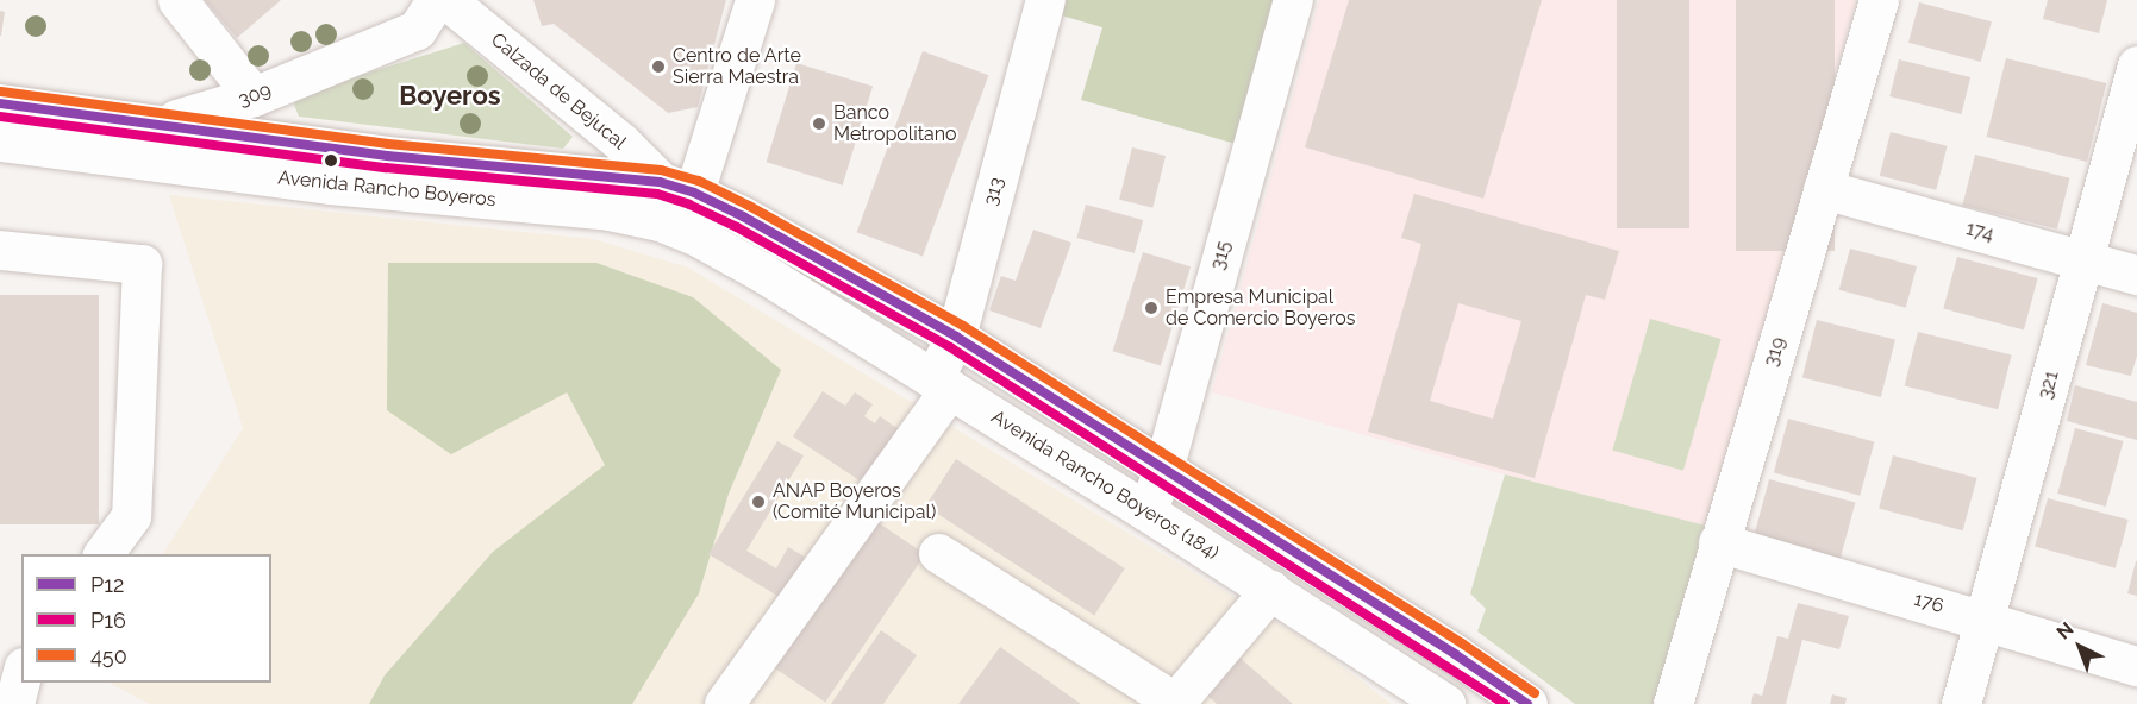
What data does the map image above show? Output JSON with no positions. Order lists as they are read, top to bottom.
{
  "streets": {
    "main road": [
      "Calzada de Bejucal",
      "309",
      "Avenida Rancho Boyeros",
      "313",
      "174",
      "315",
      "319",
      "321",
      "Avenida Rancho Boyeros (184)",
      "176"
    ]
  },
  "crossings": [
    ["Calzada de Bejucal", "Avenida Rancho Boyeros"],
    ["Calzada de Bejucal", "Avenida Rancho Boyeros (184)"],
    ["309", "Avenida Rancho Boyeros"],
    ["Avenida Rancho Boyeros", "313"],
    ["Avenida Rancho Boyeros", "315"],
    ["Avenida Rancho Boyeros", "Avenida Rancho Boyeros (184)"],
    ["313", "Avenida Rancho Boyeros (184)"],
    ["174", "319"],
    ["174", "321"],
    ["315", "Avenida Rancho Boyeros (184)"],
    ["319", "176"],
    ["321", "176"]
  ],
  "districts": ["Boyeros"],
  "places": [
    "Centro de Arte Sierra Maestra",
    "Banco Metropolitano",
    "Empresa Municipal de Comercio Boyeros",
    "ANAP Boyeros (Comité Municipal)"
  ],
  "lines": ["transit line 450", "transit line P12", "transit line P16"],
  "legend": ["P12", "P16", "450"],
  "north": "top left"
}
